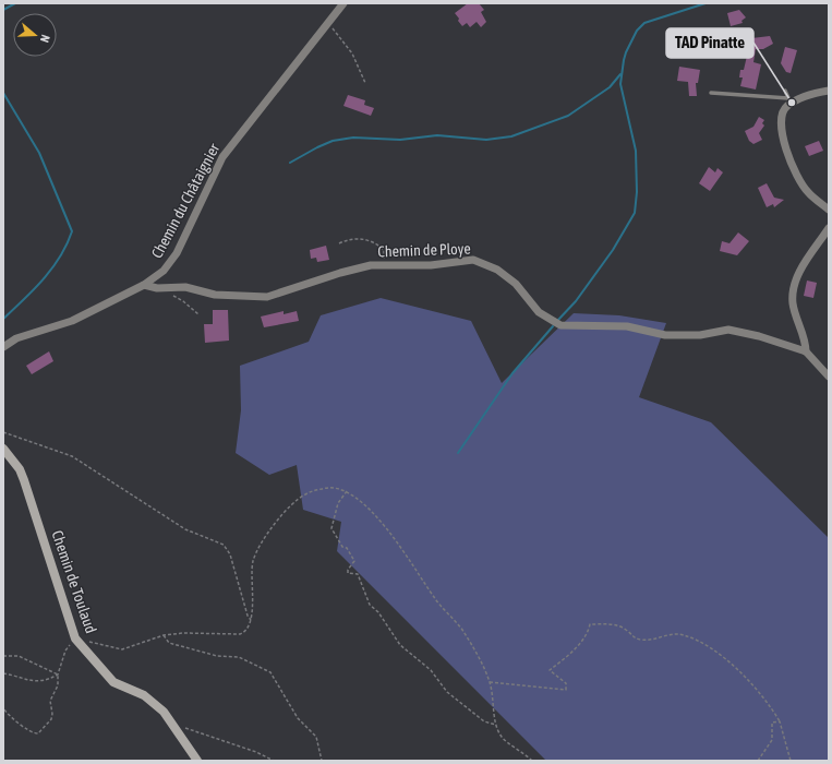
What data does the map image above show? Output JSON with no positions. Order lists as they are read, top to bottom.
{
  "streets": {
    "street": ["Chemin du Châtaignier", "Chemin de Ploye", "Chemin de Toulaud"]
  },
  "crossings": [
    ["Chemin du Châtaignier", "Chemin de Ploye"]
  ],
  "places": ["TAD Pinatte"],
  "north": "right"
}
